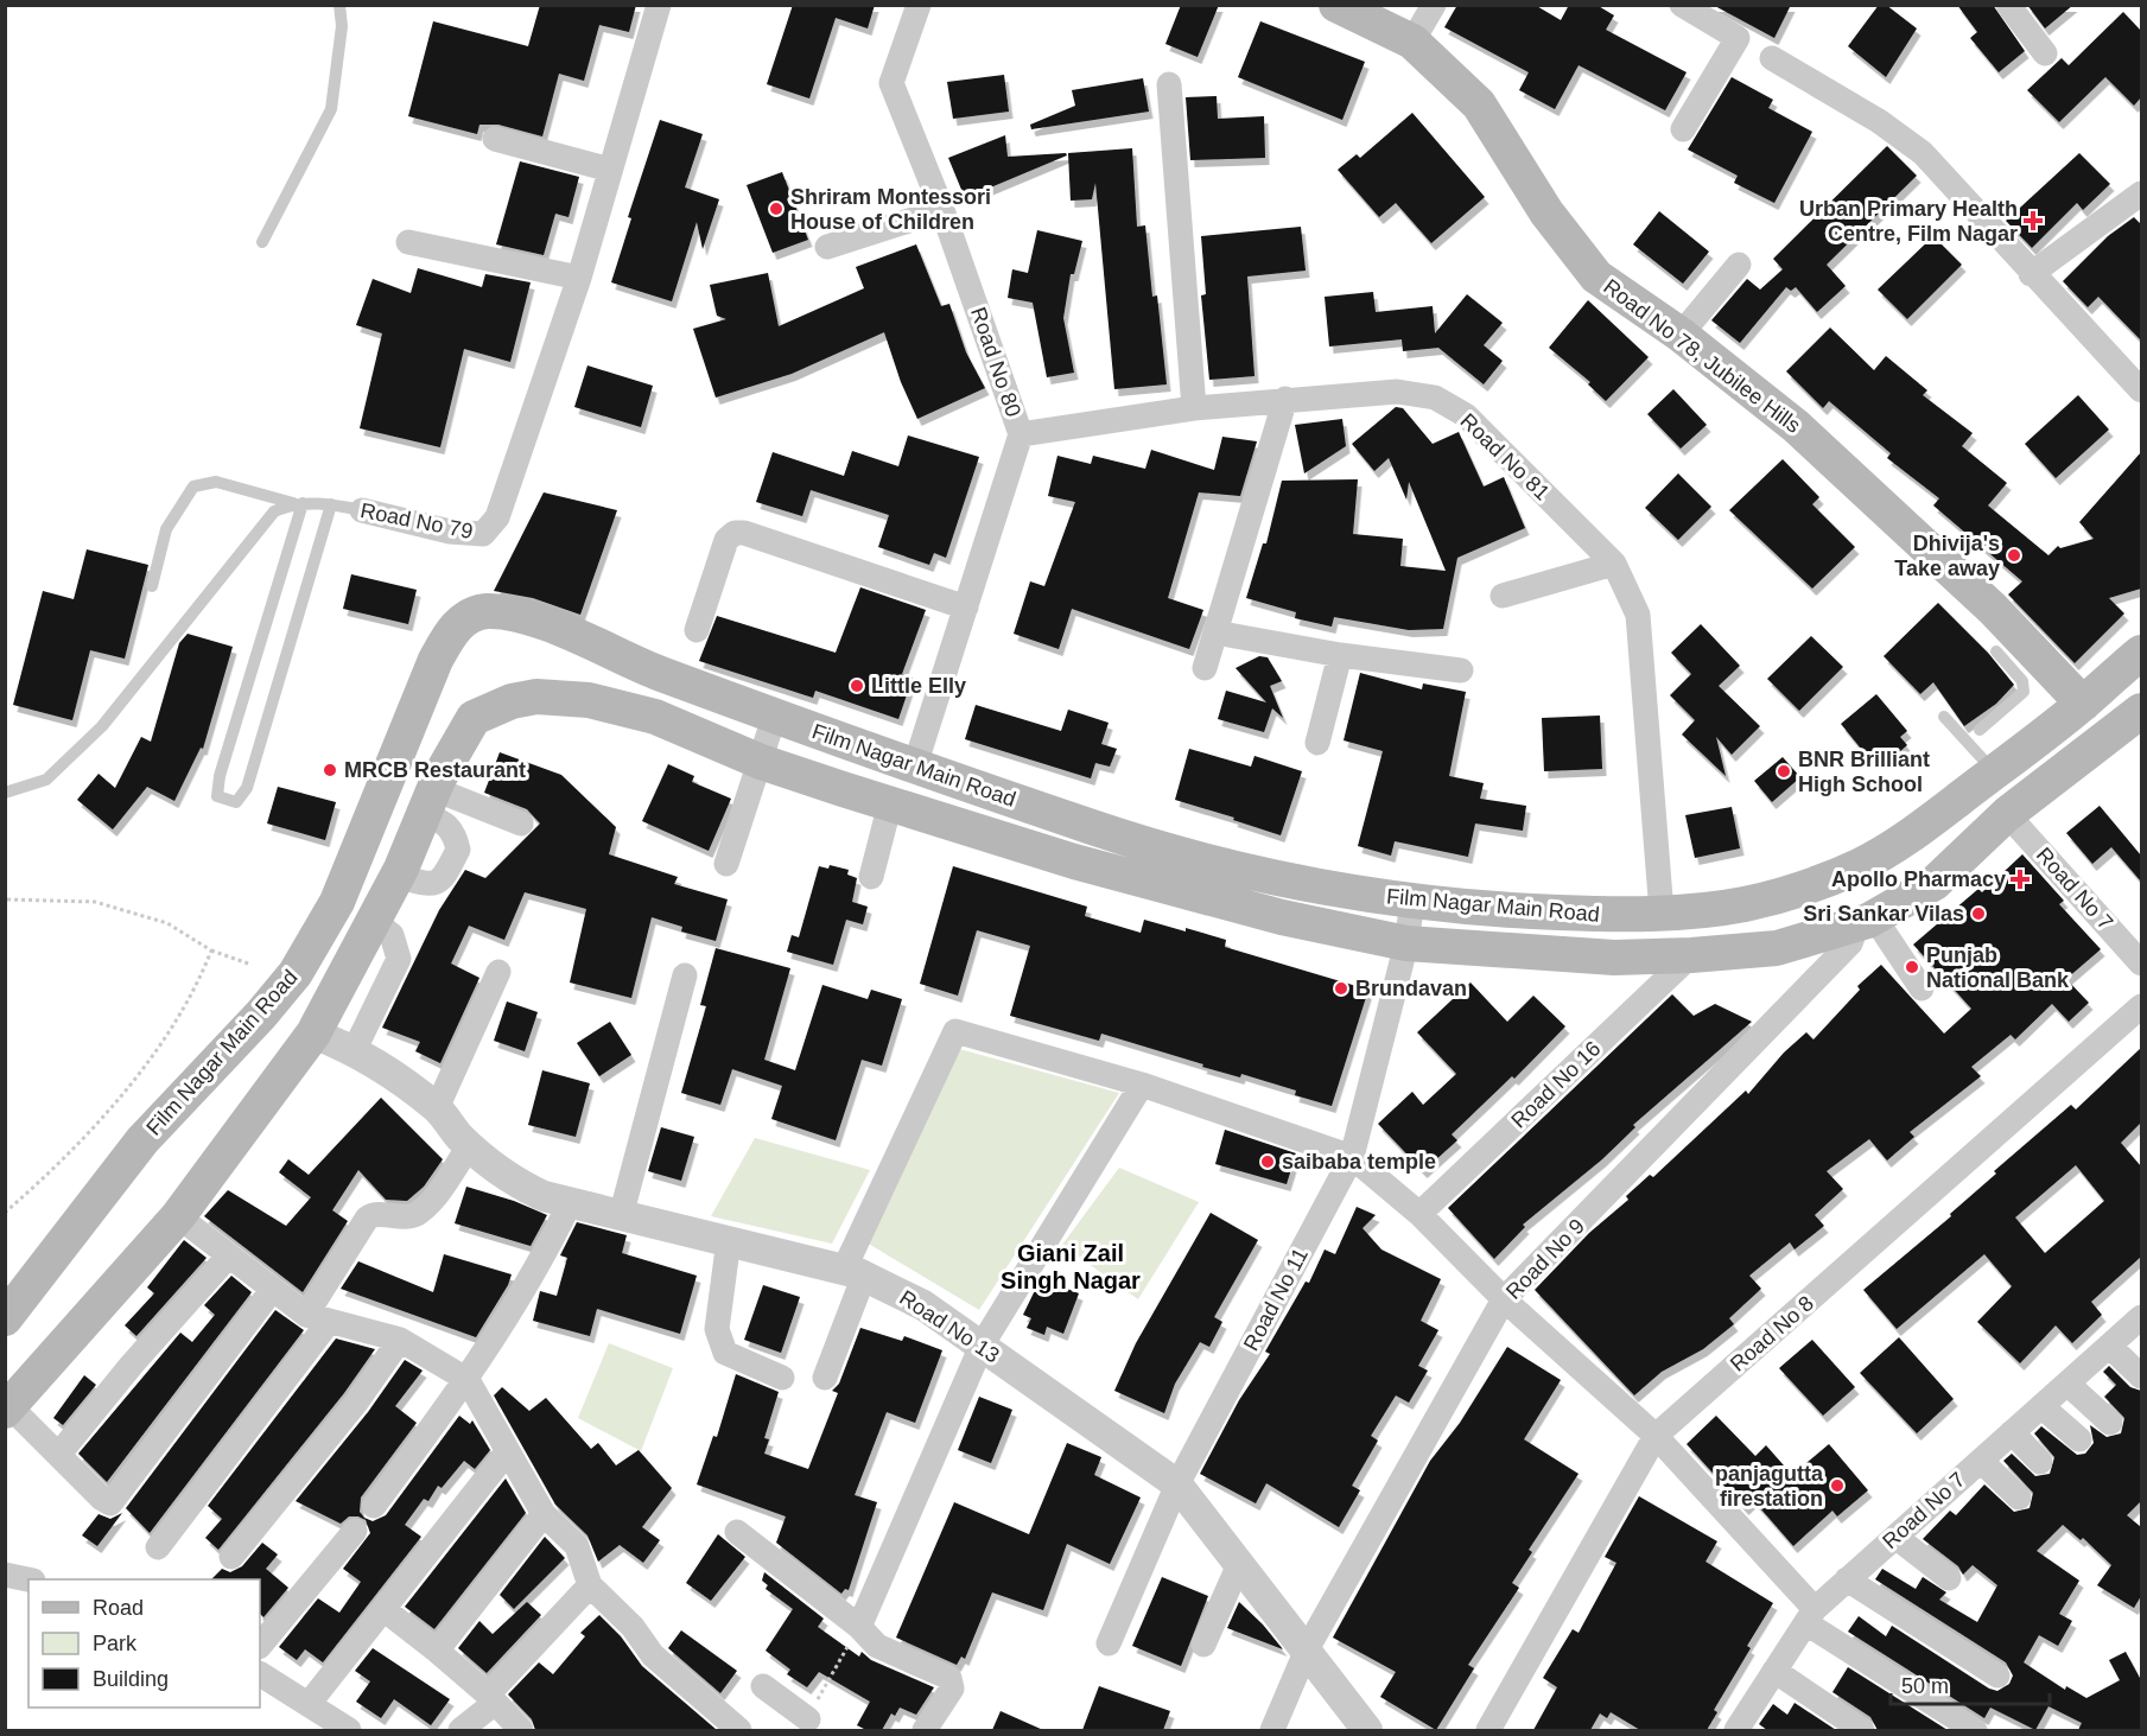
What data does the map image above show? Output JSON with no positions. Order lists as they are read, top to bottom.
{
  "streets": {
    "main road": ["Road No 78, Jubilee Hills", "Film Nagar Main Road"],
    "street": [
      "Road No 80",
      "Road No 81",
      "Road No 79",
      "Road No 7",
      "Road No 16",
      "Road No 9",
      "Road No 11",
      "Road No 13",
      "Road No 8"
    ]
  },
  "crossings": [
    ["Road No 78, Jubilee Hills", "Film Nagar Main Road"],
    ["Road No 80", "Road No 81"],
    ["Road No 80", "Film Nagar Main Road"],
    ["Road No 81", "Film Nagar Main Road"],
    ["Film Nagar Main Road", "Road No 7"],
    ["Film Nagar Main Road", "Road No 16"],
    ["Film Nagar Main Road", "Road No 9"],
    ["Film Nagar Main Road", "Road No 11"],
    ["Film Nagar Main Road", "Road No 13"],
    ["Road No 9", "Road No 13"],
    ["Road No 11", "Road No 13"]
  ],
  "districts": ["Giani Zail Singh Nagar"],
  "places": {
    "other": [
      "Shriram Montessori House of Children",
      "Dhivija's Take away",
      "Little Elly",
      "MRCB Restaurant",
      "BNR Brilliant High School",
      "Sri Sankar Vilas",
      "Punjab National Bank",
      "Brundavan",
      "saibaba temple",
      "panjagutta firestation"
    ],
    "health": ["Urban Primary Health Centre, Film Nagar", "Apollo Pharmacy"]
  },
  "legend": ["Road", "Park", "Building"],
  "scale_bar": "50 m"
}
